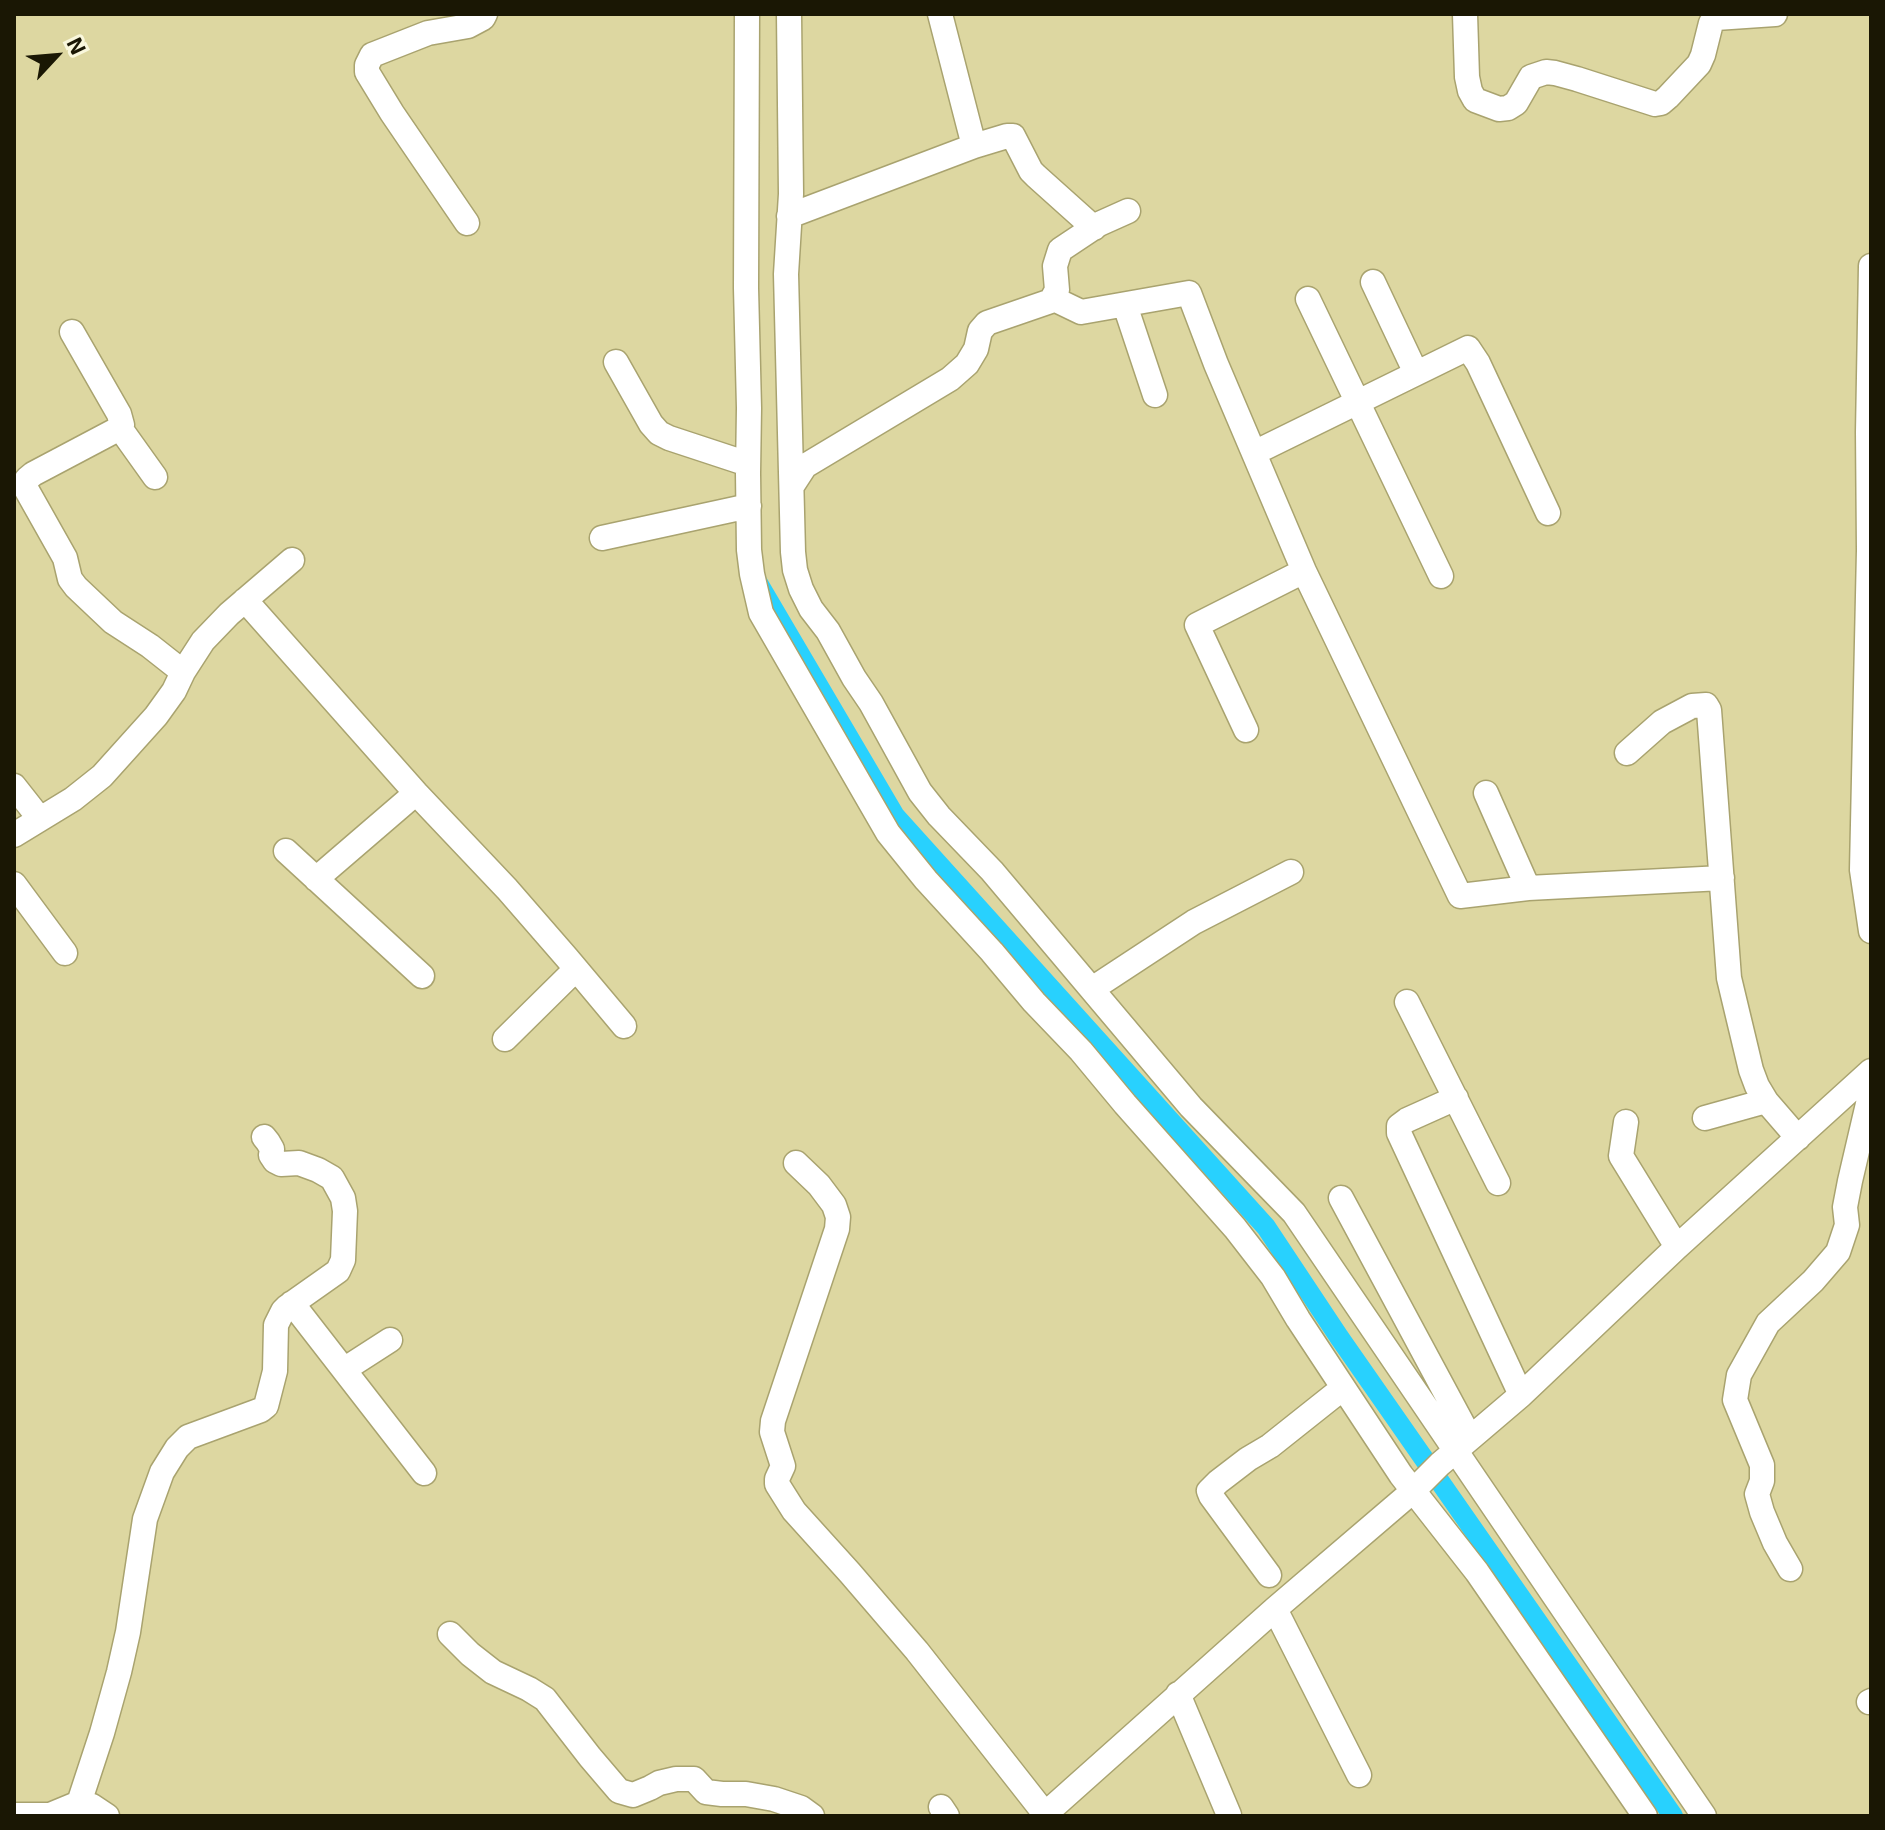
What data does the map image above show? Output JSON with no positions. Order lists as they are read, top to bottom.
{
  "north": "top right"
}
